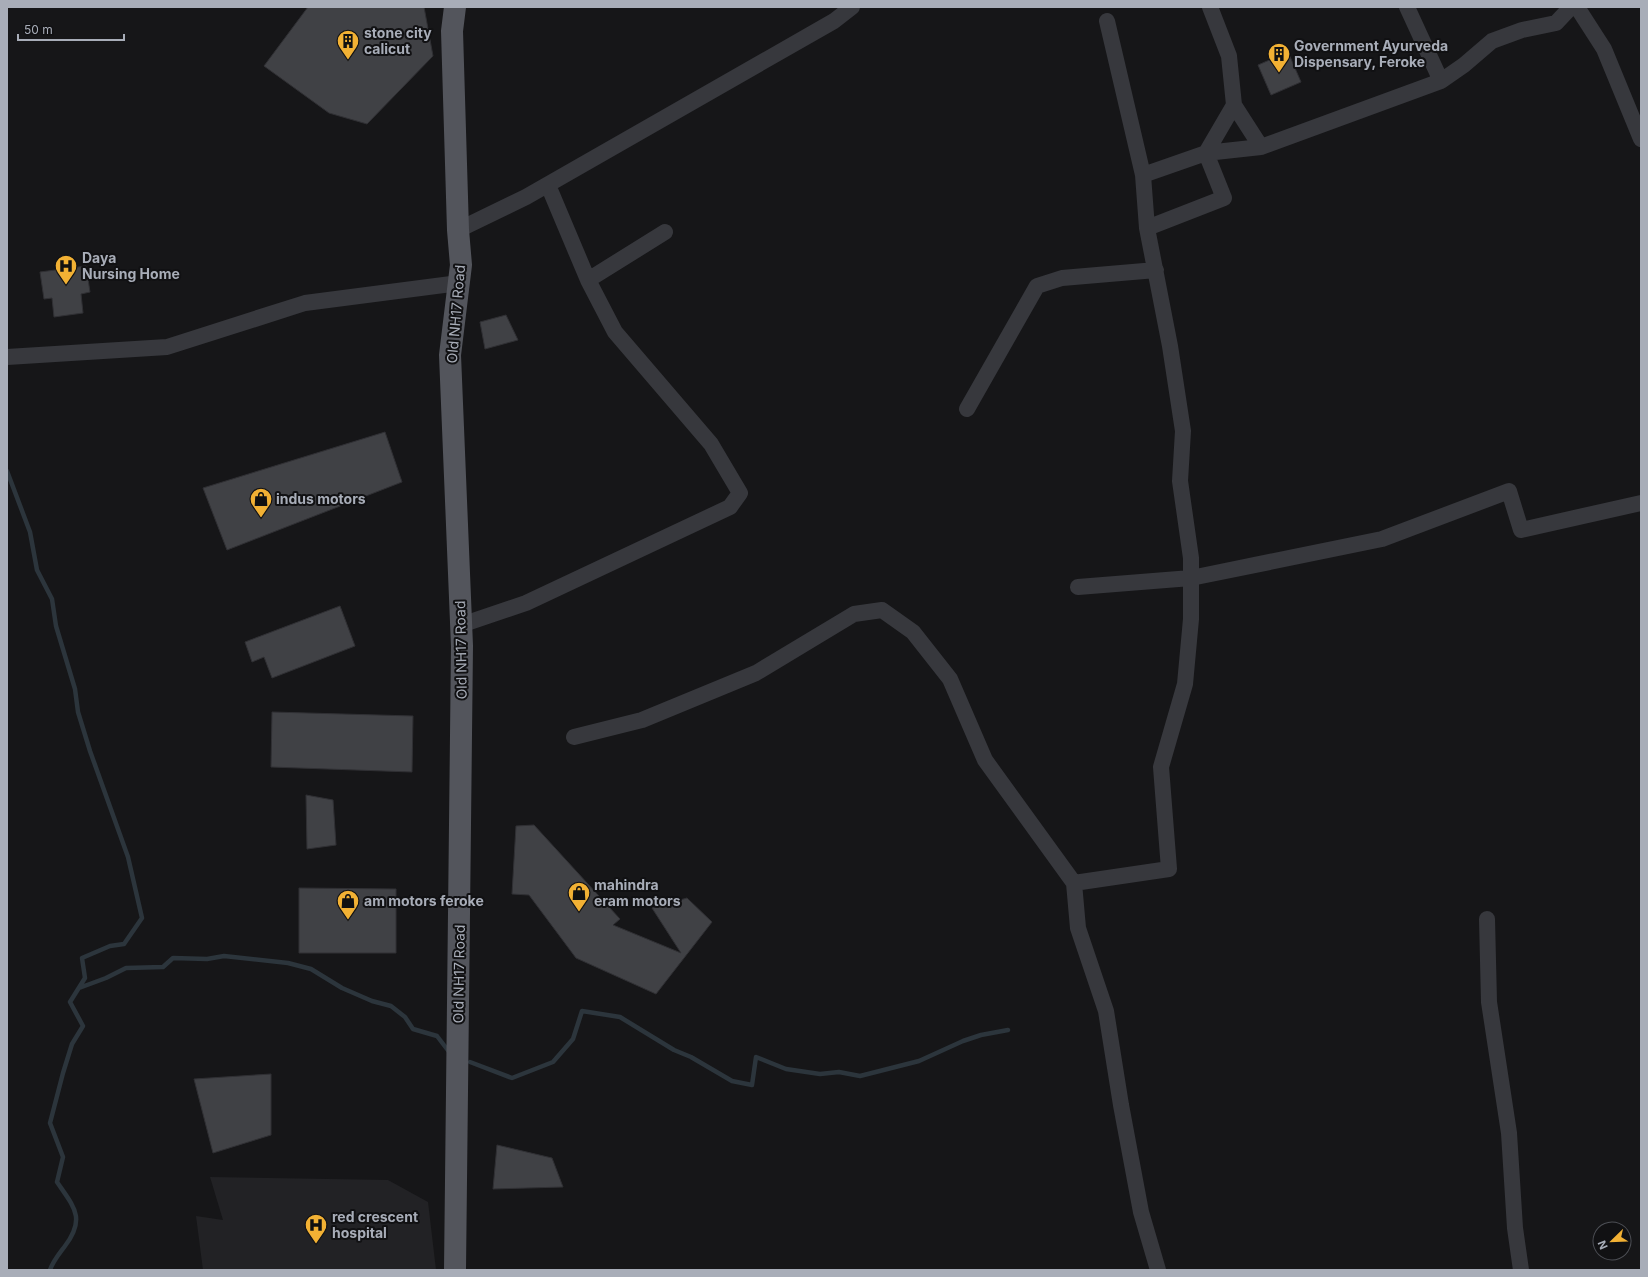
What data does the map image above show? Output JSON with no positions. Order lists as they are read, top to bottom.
{
  "streets": {
    "main road": ["Old NH17 Road"]
  },
  "places": {
    "building": ["stone city calicut", "Government Ayurveda Dispensary, Feroke"],
    "hospital": ["Daya Nursing Home", "red crescent hospital"],
    "shop": ["indus motors", "mahindra eram motors", "am motors feroke"]
  },
  "scale_bar": "50 m",
  "north": "bottom left"
}
